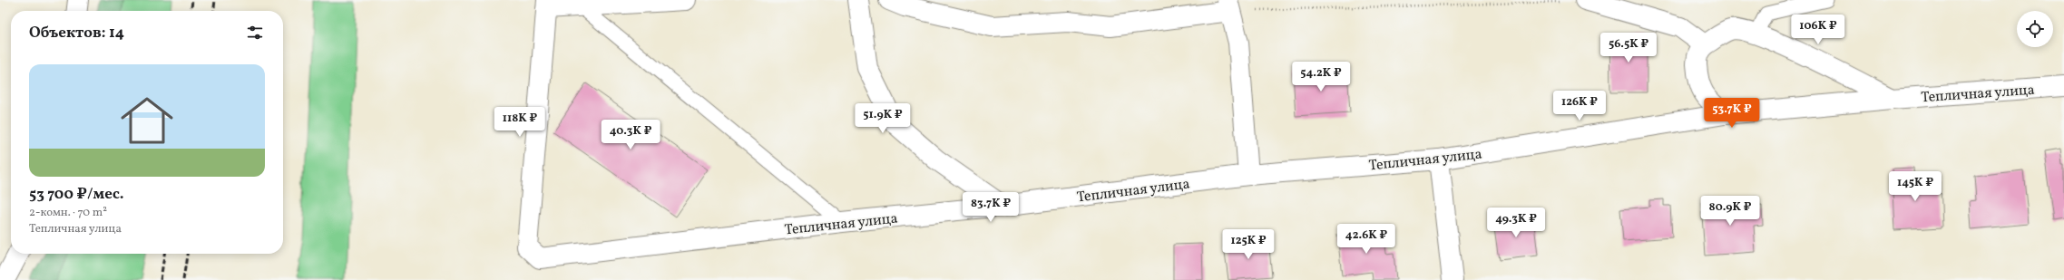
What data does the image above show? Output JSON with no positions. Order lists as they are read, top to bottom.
{
  "streets": {
    "street": ["Тепличная улица"]
  },
  "page": {
    "heading": "Объектов: 14",
    "price": [
      "106K ₽",
      "56.5K ₽",
      "54.2K ₽",
      "126K ₽",
      "53.7K ₽",
      "51.9K ₽",
      "118K ₽",
      "40.3K ₽",
      "145K ₽",
      "83.7K ₽",
      "80.9K ₽",
      "49.3K ₽",
      "42.6K ₽",
      "125K ₽"
    ],
    "list": [
      {
        "name": "53 700 ₽/мес.",
        "note": "2-комн. · 70 m² · Тепличная улица"
      }
    ]
  }
}
